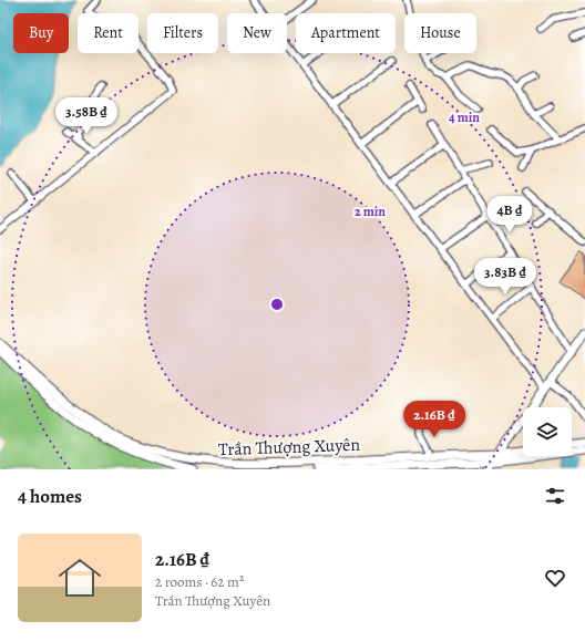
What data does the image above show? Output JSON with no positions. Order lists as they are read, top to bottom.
{
  "streets": {
    "main road": ["Trần Thượng Xuyên"]
  },
  "page": {
    "chip": [
      "Buy",
      "Rent",
      "Filters",
      "New",
      "Apartment",
      "House"
    ],
    "price": [
      "3.58B ₫",
      "4B ₫",
      "3.83B ₫",
      "2.16B ₫"
    ],
    "heading": "4 homes",
    "list": [
      {
        "name": "2.16B ₫",
        "note": "2 rooms · 62 m² · Trần Thượng Xuyên"
      }
    ]
  },
  "rings": ["4 min", "2 min"]
}
